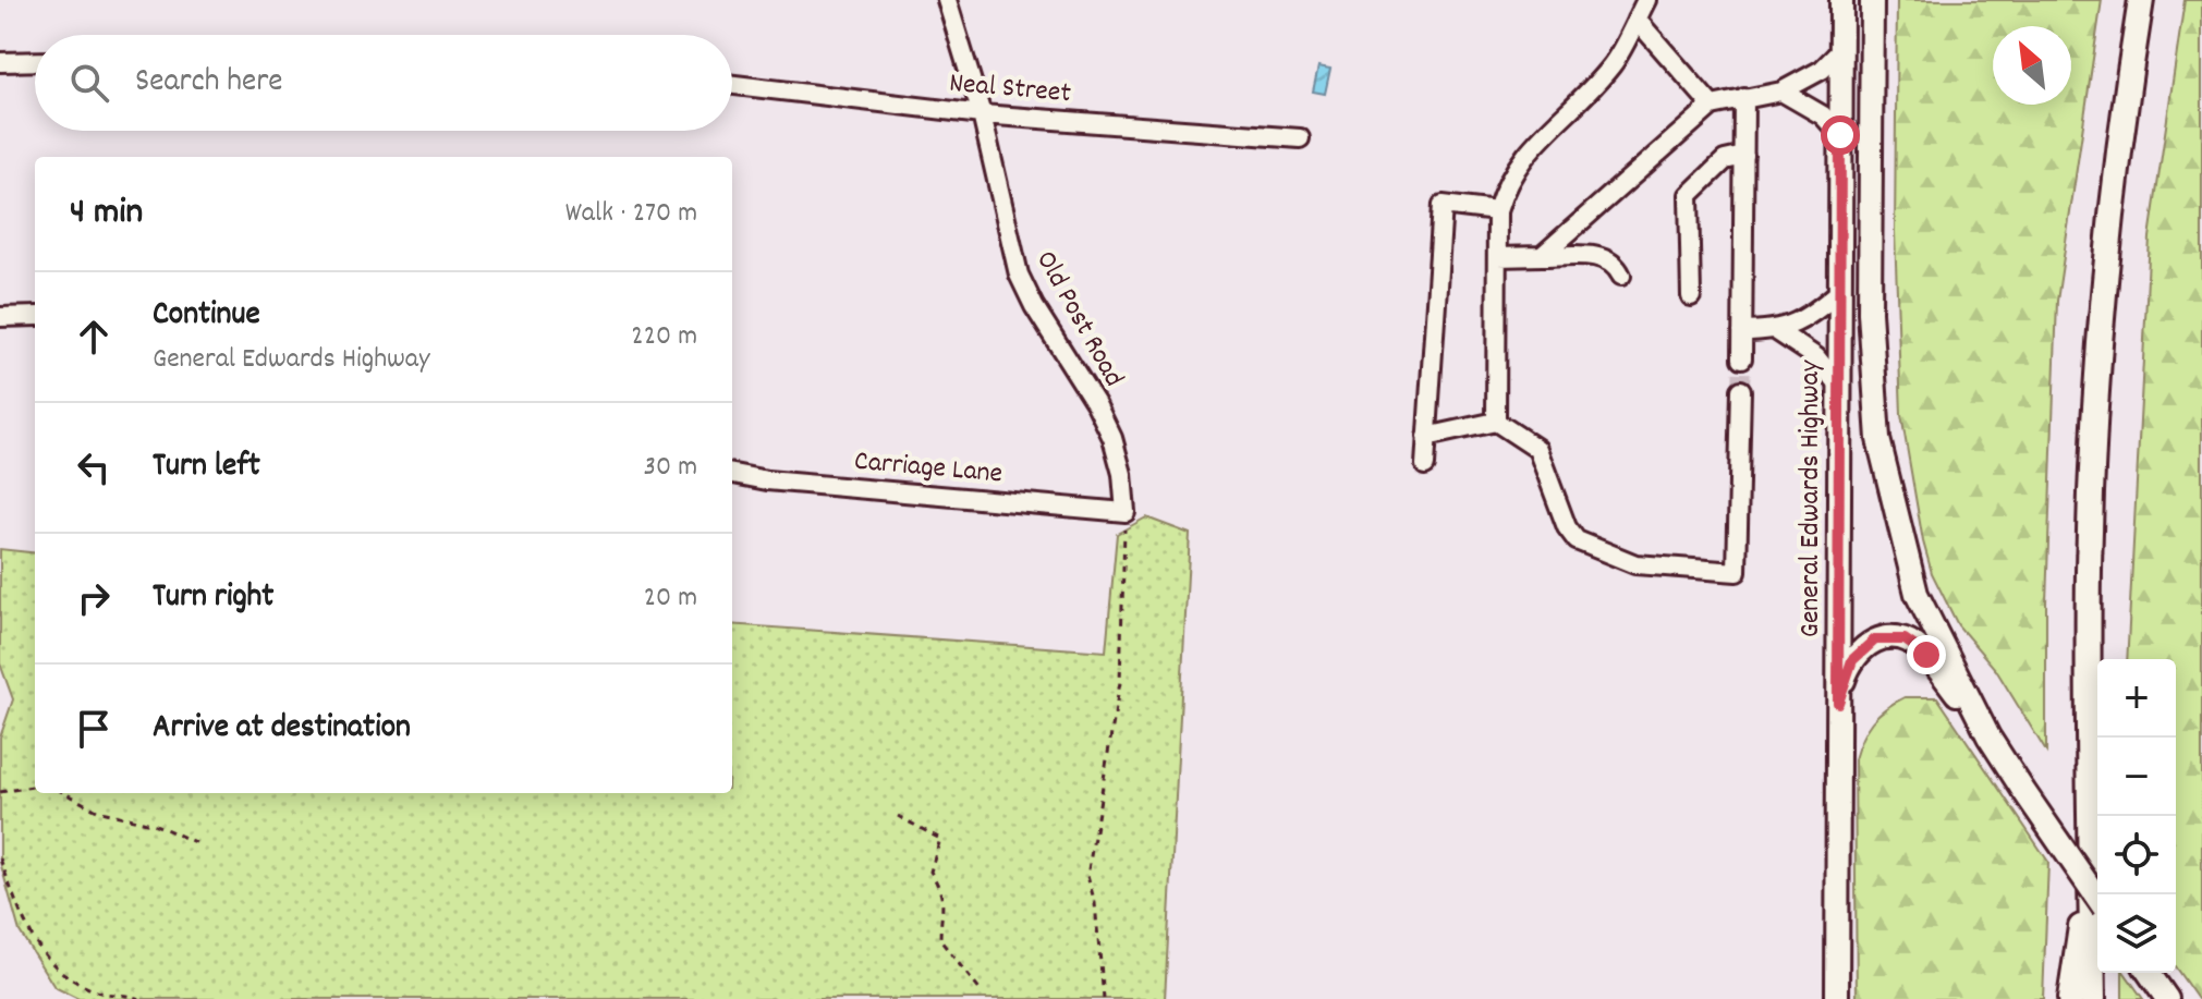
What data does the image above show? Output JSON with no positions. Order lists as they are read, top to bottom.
{
  "streets": {
    "main road": ["General Edwards Highway"],
    "street": ["Neal Street", "Old Post Road", "Carriage Lane"]
  },
  "crossings": [
    ["Neal Street", "Old Post Road"],
    ["Old Post Road", "Carriage Lane"]
  ],
  "north": "top left",
  "page": {
    "search": "Search here",
    "heading": ["4 min", "Walk · 270 m"],
    "list": [
      ["Continue", "General Edwards Highway", "220 m"],
      ["Turn left", "30 m"],
      ["Turn right", "20 m"],
      "Arrive at destination"
    ],
    "map_buttons": ["+", "−"]
  }
}
